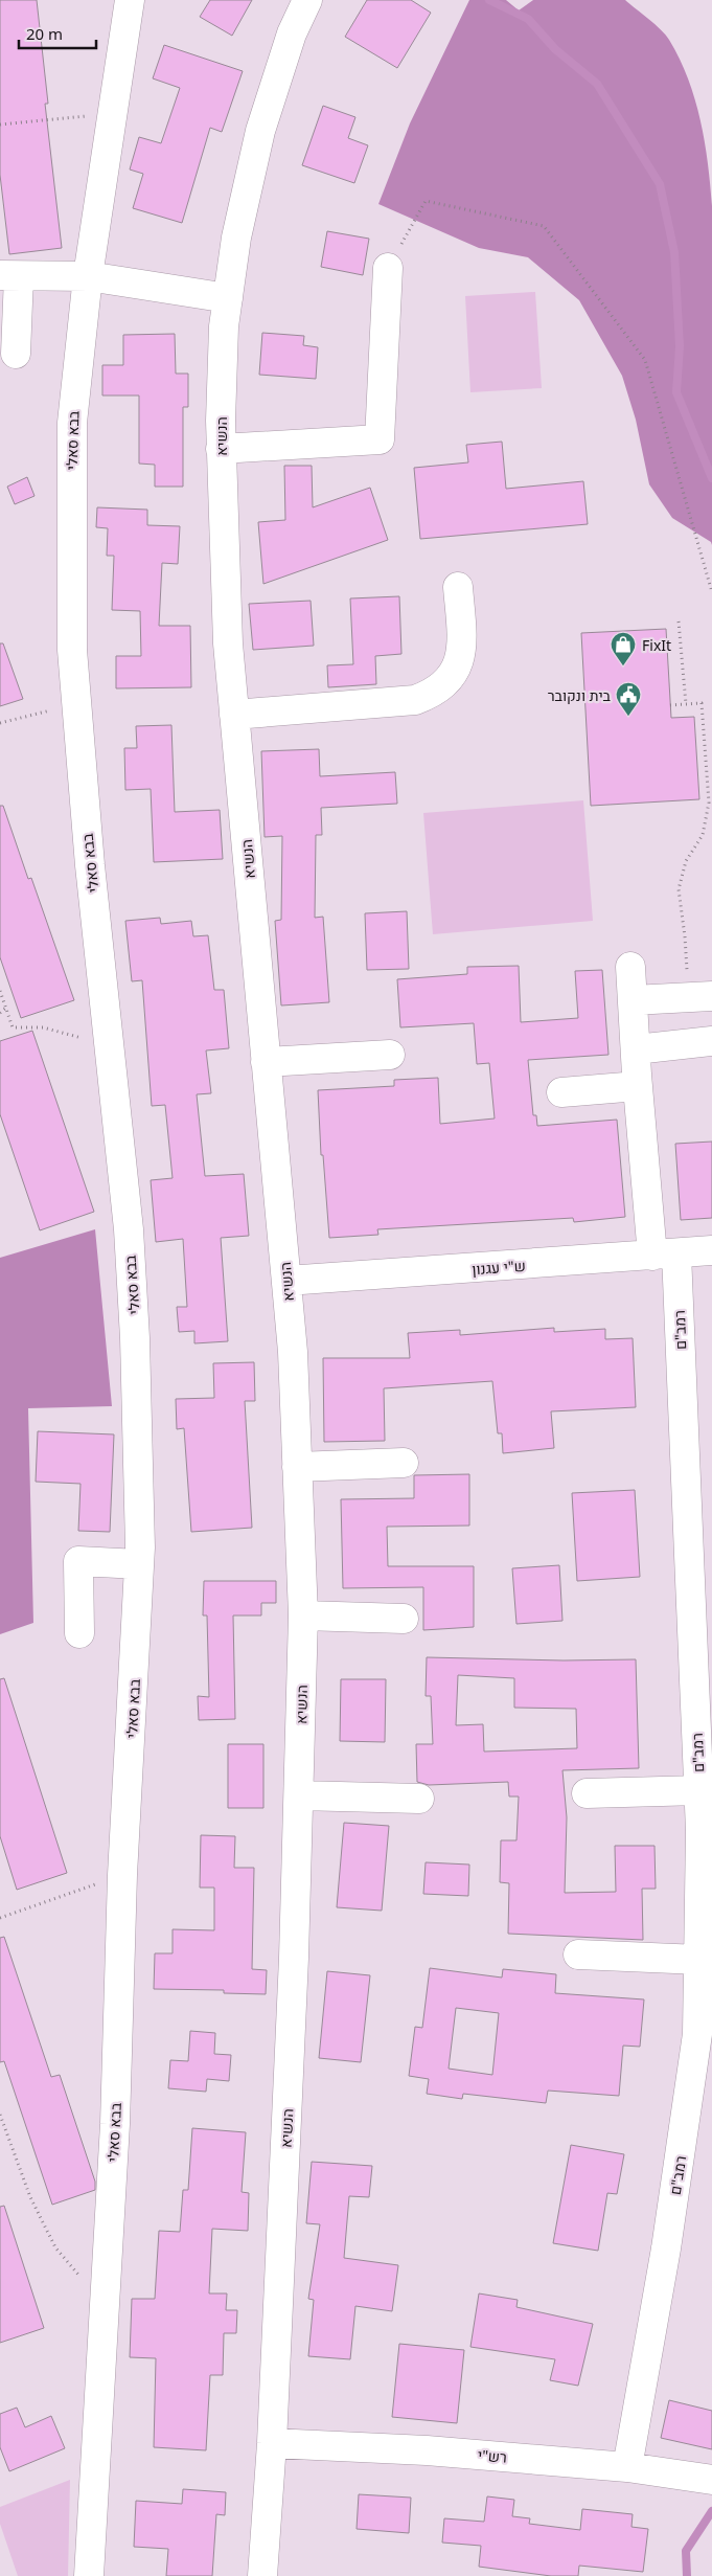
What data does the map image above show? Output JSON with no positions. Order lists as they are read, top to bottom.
{
  "streets": {
    "street": [
      "הנשיא",
      "בבא סאלי",
      "ש\"י עגנון",
      "רמב\"ם",
      "רש\"י"
    ]
  },
  "crossings": [
    ["הנשיא", "ש\"י עגנון"],
    ["הנשיא", "רש\"י"],
    ["ש\"י עגנון", "רמב\"ם"],
    ["רמב\"ם", "רש\"י"]
  ],
  "places": {
    "shop": ["FixIt"],
    "public building": ["בית ונקובר"]
  },
  "scale_bar": "20 m"
}
